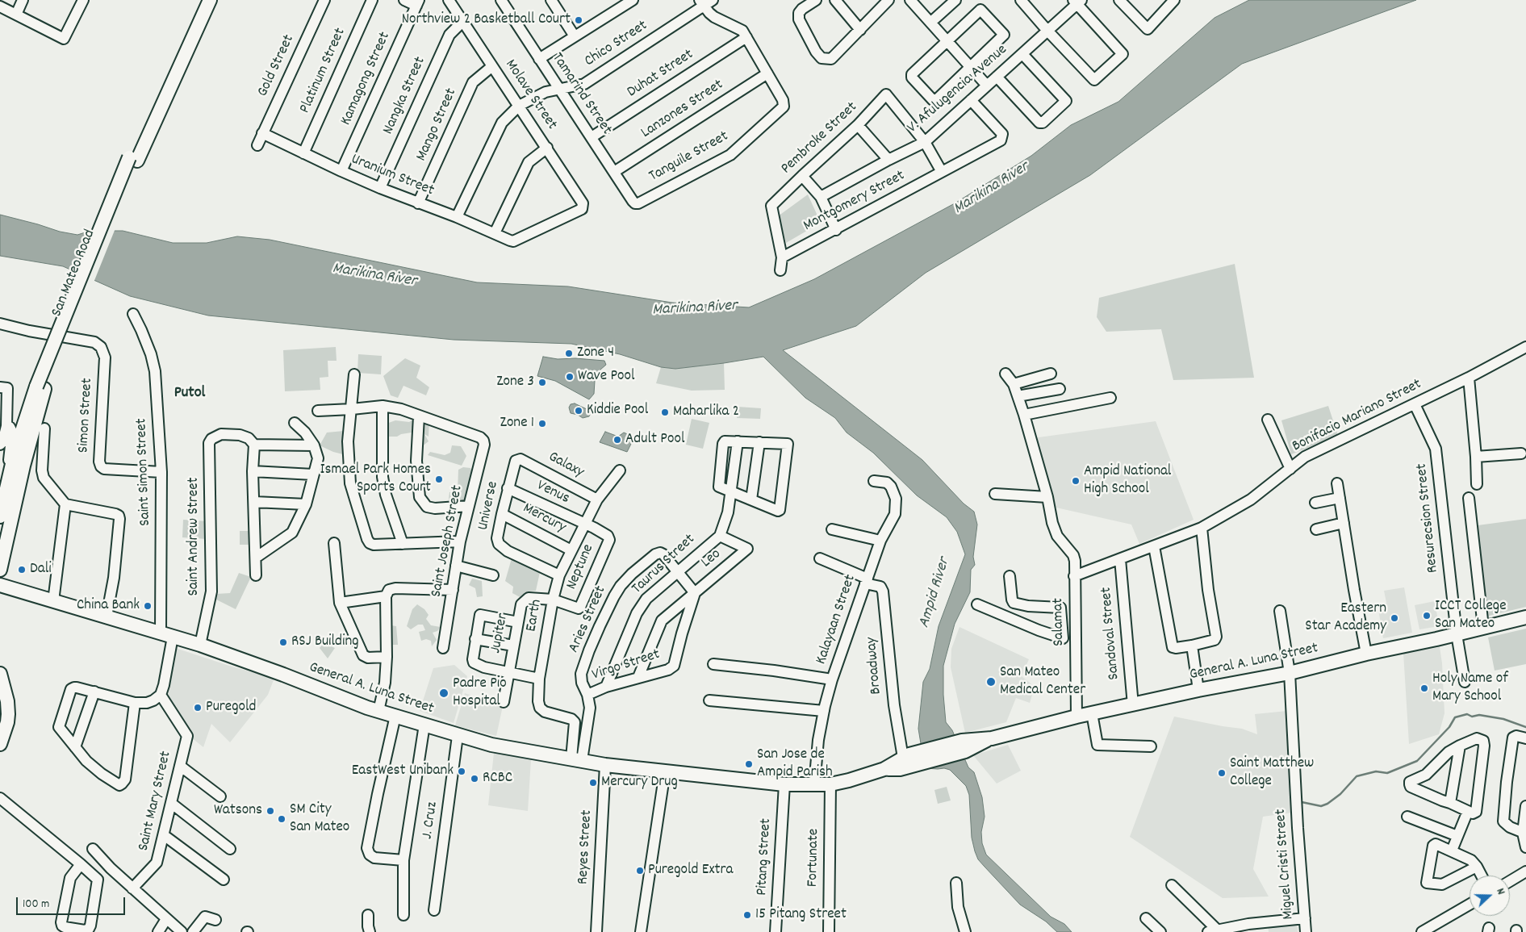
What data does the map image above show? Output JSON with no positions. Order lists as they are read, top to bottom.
{
  "streets": {
    "main road": ["San Mateo Road", "General A. Luna Street"],
    "street": [
      "Chico Street",
      "Gold Street",
      "Platinum Street",
      "Duhat Street",
      "Kamagong Street",
      "V. Afulugencia Avenue",
      "Tamarind Street",
      "Molave Street",
      "Nangka Street",
      "Lanzones Street",
      "Mango Street",
      "Pembroke Street",
      "Tanguile Street",
      "Uranium Street",
      "Montgomery Street",
      "Simon Street",
      "Bonifacio Mariano Street",
      "Galaxy",
      "Saint Simon Street",
      "Venus",
      "Universe",
      "Resurecsion Street",
      "Mercury",
      "Saint Andrew Street",
      "Saint Joseph Street",
      "Leo",
      "Taurus Street",
      "Neptune",
      "Earth",
      "Aries Street",
      "Kalayaan Street",
      "Salamat",
      "Jupiter",
      "Sandoval Street",
      "Virgo Street",
      "Broadway",
      "Saint Mary Street",
      "J. Cruz",
      "Reyes Street",
      "Pitang Street",
      "Fortunate",
      "Miguel Cristi Street"
    ]
  },
  "crossings": [
    ["Chico Street", "Tamarind Street"],
    ["Chico Street", "Molave Street"],
    ["Chico Street", "Uranium Street"],
    ["Gold Street", "Uranium Street"],
    ["Platinum Street", "Uranium Street"],
    ["Duhat Street", "Tamarind Street"],
    ["Kamagong Street", "Uranium Street"],
    ["V. Afulugencia Avenue", "Pembroke Street"],
    ["V. Afulugencia Avenue", "Montgomery Street"],
    ["Tamarind Street", "Lanzones Street"],
    ["Tamarind Street", "Tanguile Street"],
    ["Molave Street", "Nangka Street"],
    ["Molave Street", "Mango Street"],
    ["Molave Street", "Uranium Street"],
    ["Nangka Street", "Uranium Street"],
    ["Lanzones Street", "Tanguile Street"],
    ["Mango Street", "Uranium Street"],
    ["Pembroke Street", "Montgomery Street"],
    ["Simon Street", "Saint Simon Street"],
    ["Bonifacio Mariano Street", "Resurecsion Street"],
    ["Bonifacio Mariano Street", "Salamat"],
    ["Bonifacio Mariano Street", "Sandoval Street"],
    ["Galaxy", "Universe"],
    ["Galaxy", "Earth"],
    ["Saint Simon Street", "General A. Luna Street"],
    ["Saint Simon Street", "Saint Mary Street"],
    ["Venus", "Universe"],
    ["Venus", "Neptune"],
    ["Venus", "Earth"],
    ["Universe", "Mercury"],
    ["Universe", "Earth"],
    ["Resurecsion Street", "General A. Luna Street"],
    ["Mercury", "Earth"],
    ["Saint Andrew Street", "General A. Luna Street"],
    ["Leo", "Taurus Street"],
    ["Leo", "Virgo Street"],
    ["Taurus Street", "Aries Street"],
    ["Taurus Street", "Virgo Street"],
    ["Neptune", "Earth"],
    ["Neptune", "Jupiter"],
    ["Earth", "Jupiter"],
    ["Earth", "General A. Luna Street"],
    ["Aries Street", "Virgo Street"],
    ["Kalayaan Street", "General A. Luna Street"],
    ["Kalayaan Street", "Broadway"],
    ["Salamat", "General A. Luna Street"],
    ["Sandoval Street", "General A. Luna Street"],
    ["General A. Luna Street", "Broadway"],
    ["General A. Luna Street", "J. Cruz"],
    ["General A. Luna Street", "Reyes Street"],
    ["General A. Luna Street", "Pitang Street"],
    ["General A. Luna Street", "Fortunate"],
    ["General A. Luna Street", "Miguel Cristi Street"]
  ],
  "districts": ["Putol"],
  "water": ["Marikina River", "Ampid River"],
  "places": [
    "Northview 2 Basketball Court",
    "Zone 4",
    "Wave Pool",
    "Zone 3",
    "Kiddie Pool",
    "Maharlika 2",
    "Zone 1",
    "Adult Pool",
    "Ismael Park Homes Sports Court",
    "Ampid National High School",
    "Dali",
    "China Bank",
    "ICCT College San Mateo",
    "Eastern Star Academy",
    "RSJ Building",
    "San Mateo Medical Center",
    "Holy Name of Mary School",
    "Padre Pio Hospital",
    "Puregold",
    "San Jose de Ampid Parish",
    "EastWest Unibank",
    "Saint Matthew College",
    "RCBC",
    "Mercury Drug",
    "Watsons",
    "SM City San Mateo",
    "Puregold Extra",
    "15 Pitang Street"
  ],
  "scale_bar": "100 m",
  "north": "right"
}
